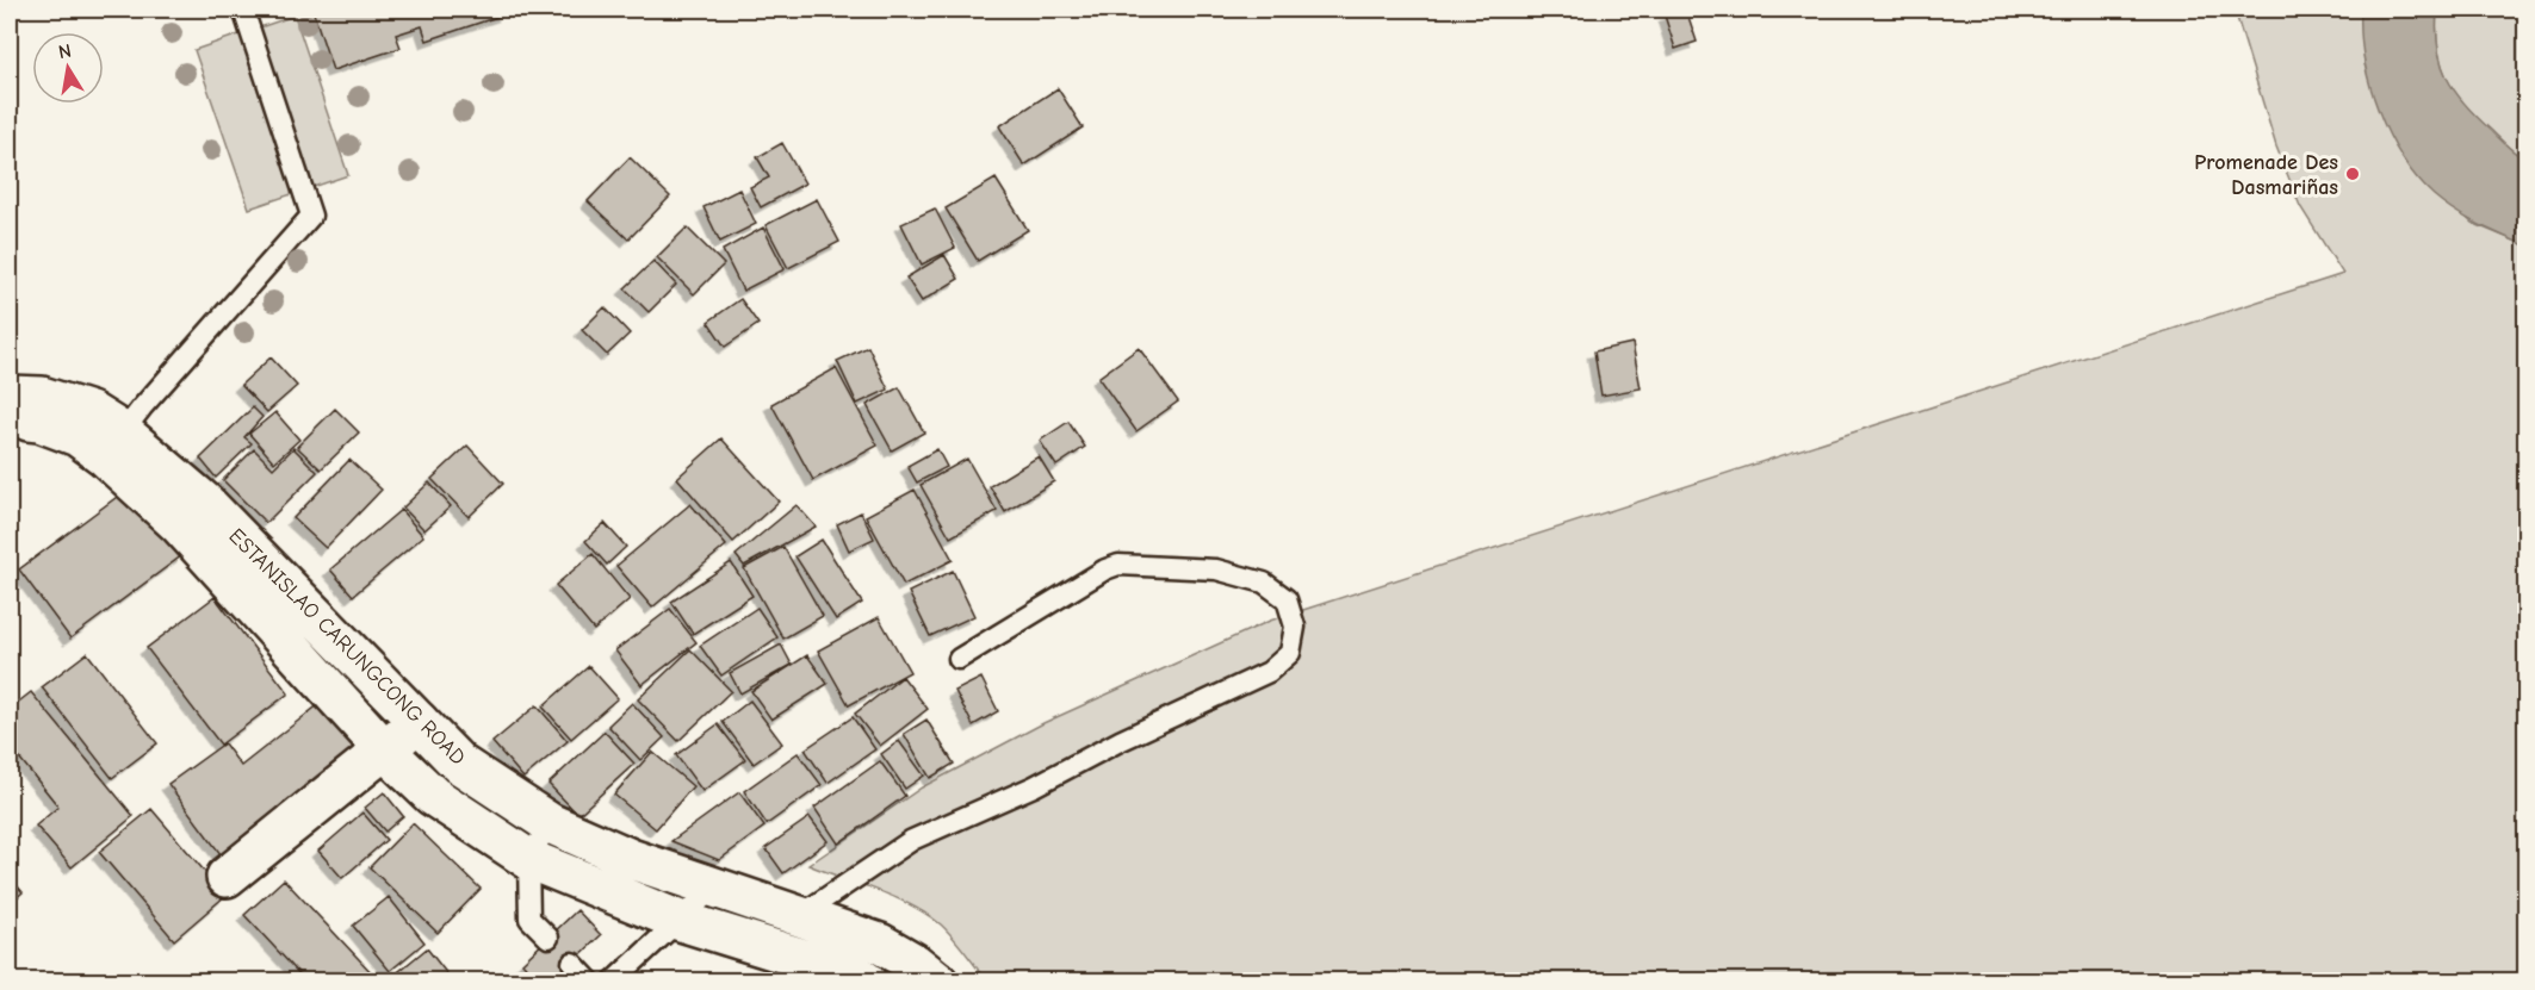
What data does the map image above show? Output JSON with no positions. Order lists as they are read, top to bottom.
{
  "streets": {
    "street": ["ESTANISLAO CARUNGCONG ROAD"]
  },
  "places": ["Promenade Des Dasmariñas"],
  "north": "top"
}
